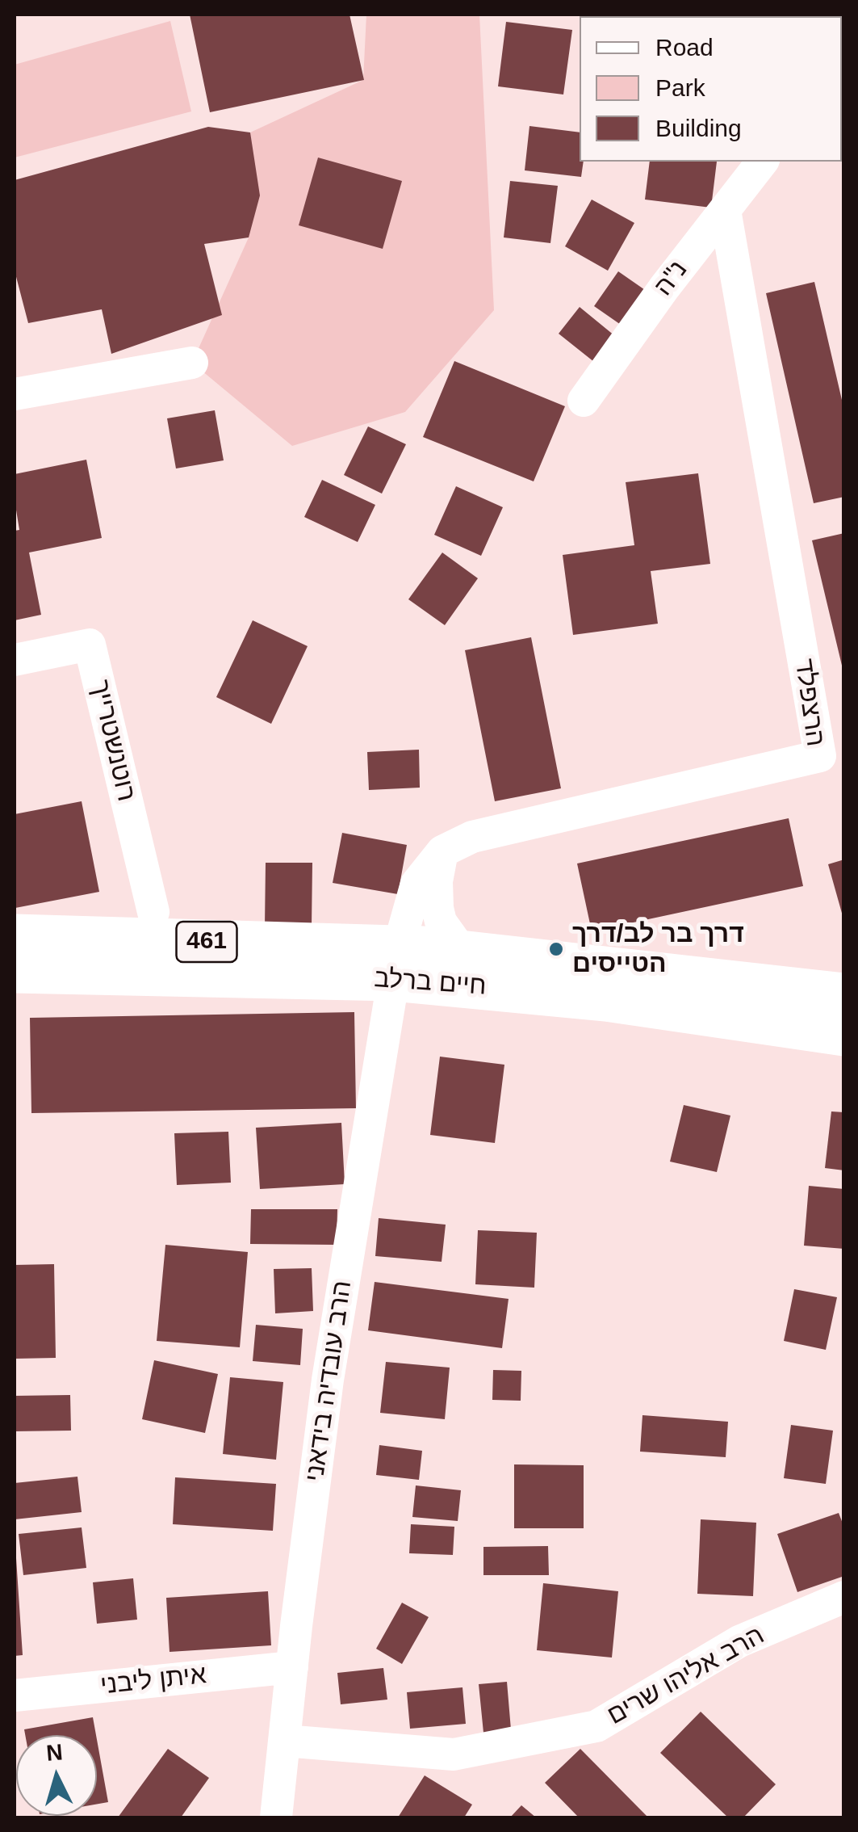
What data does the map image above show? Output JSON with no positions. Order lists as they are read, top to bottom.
{
  "streets": {
    "main road": ["461", "חיים ברלב"],
    "street": [
      "נ\"ה",
      "הרצפלד",
      "רוטנשטרייך",
      "הרב עובדיה בידאני",
      "הרב אליהו שרים",
      "איתן ליבני"
    ]
  },
  "crossings": [
    ["נ\"ה", "הרצפלד"],
    ["הרצפלד", "חיים ברלב"],
    ["הרצפלד", "הרב עובדיה בידאני"],
    ["חיים ברלב", "הרב עובדיה בידאני"],
    ["הרב עובדיה בידאני", "הרב אליהו שרים"],
    ["הרב עובדיה בידאני", "איתן ליבני"]
  ],
  "places": ["דרך בר לב/דרך הטייסים"],
  "legend": ["Road", "Park", "Building"],
  "north": "top"
}
